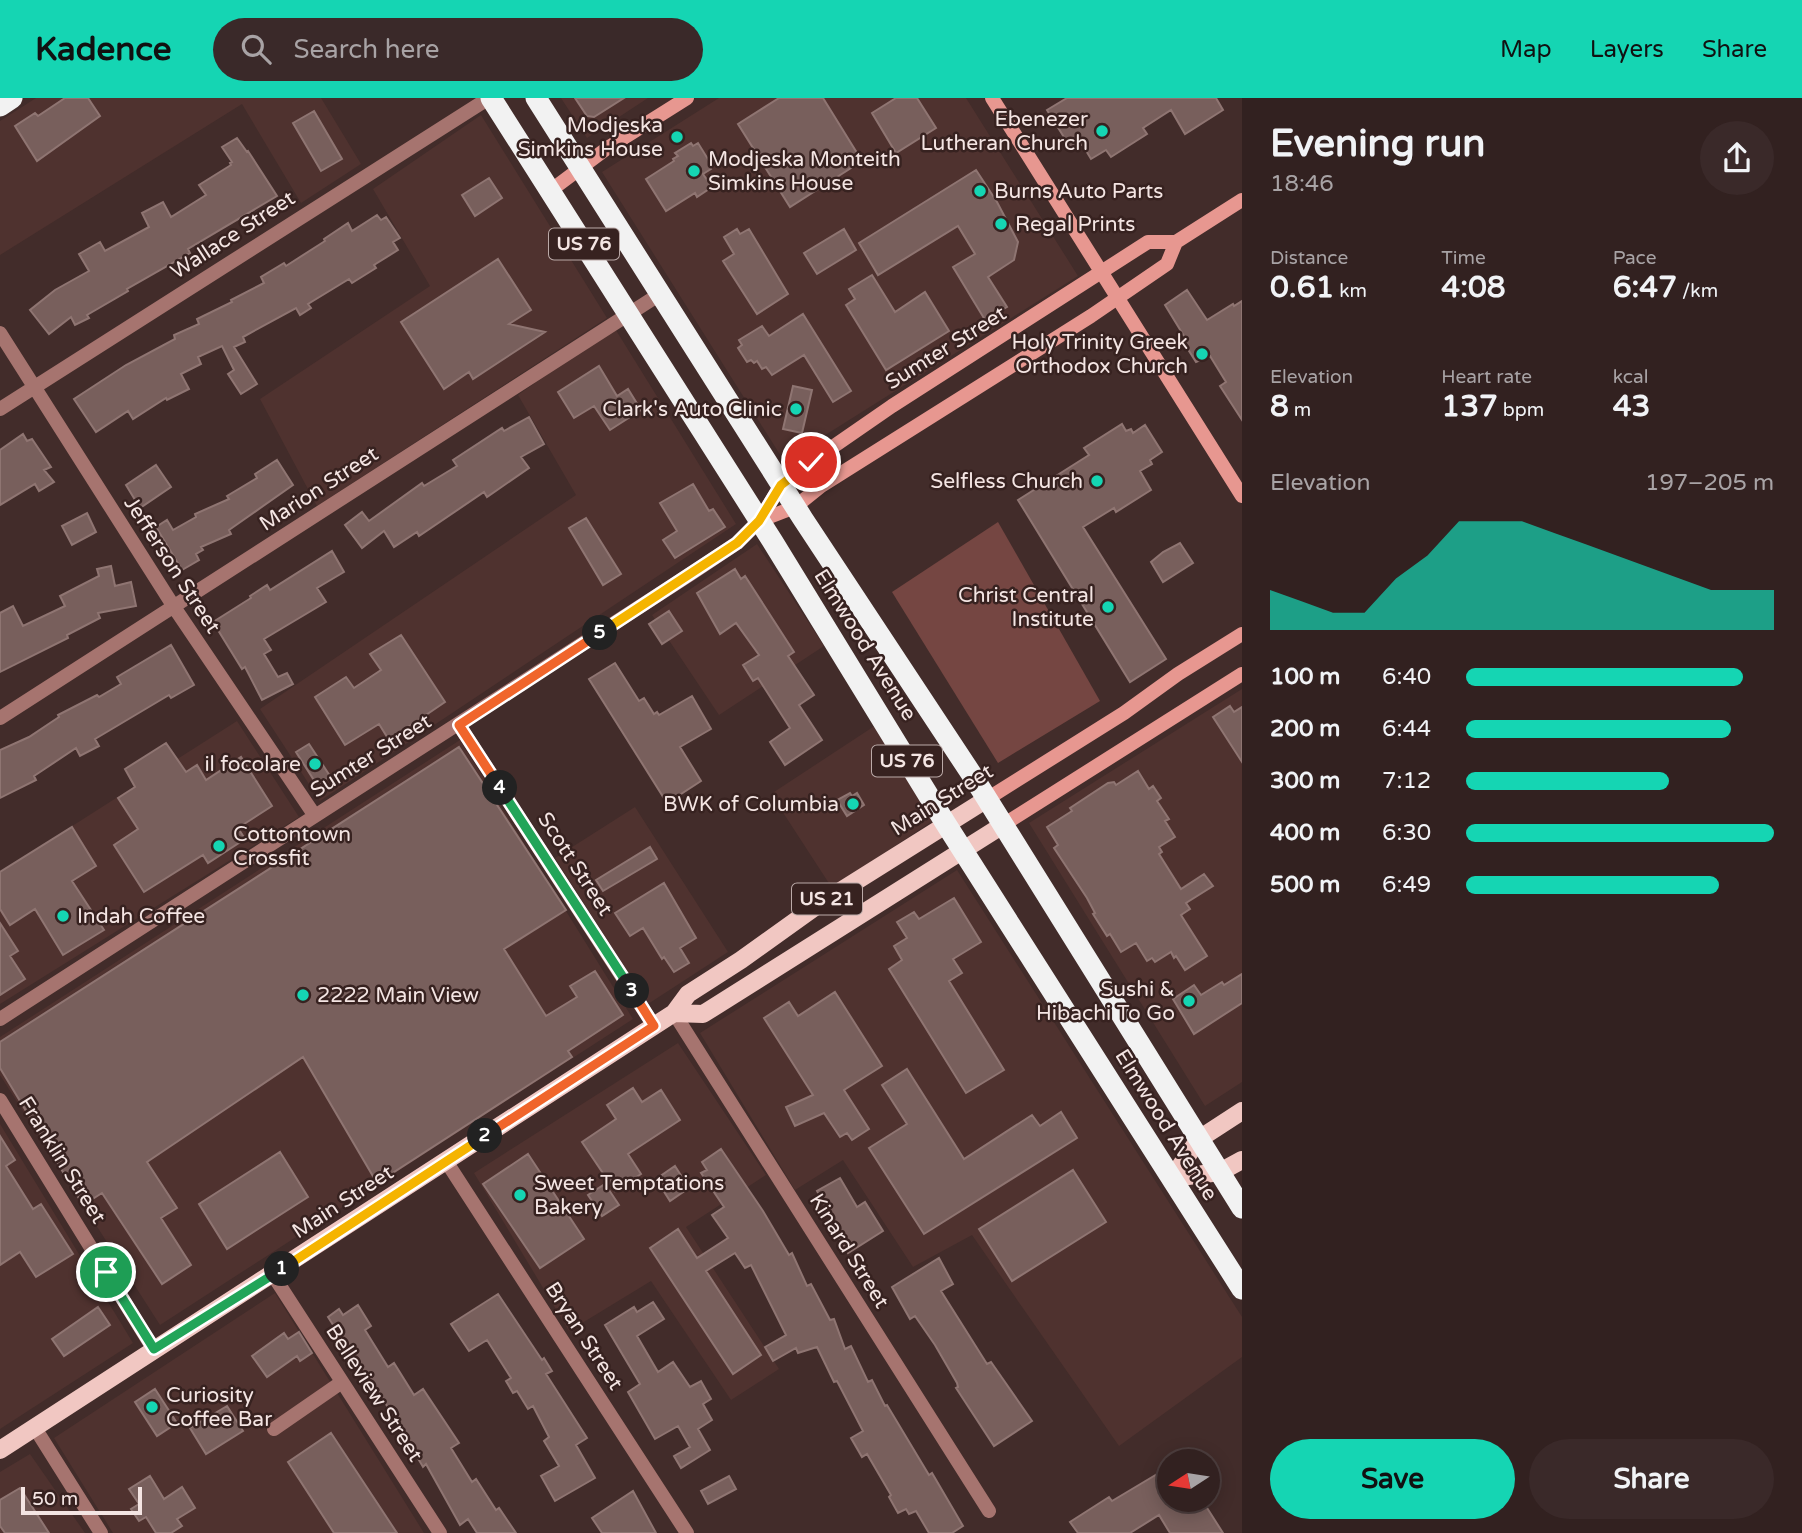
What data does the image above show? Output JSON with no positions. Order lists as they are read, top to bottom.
{
  "streets": {
    "highway": ["US 76", "Elmwood Avenue"],
    "main road": ["Main Street", "US 21"],
    "street": [
      "Wallace Street",
      "Sumter Street",
      "Marion Street",
      "Jefferson Street",
      "Scott Street",
      "Franklin Street",
      "Kinard Street",
      "Bryan Street",
      "Belleview Street"
    ]
  },
  "crossings": [
    ["Wallace Street", "Jefferson Street"],
    ["Wallace Street", "Elmwood Avenue"],
    ["Sumter Street", "Jefferson Street"],
    ["Sumter Street", "Elmwood Avenue"],
    ["Sumter Street", "Scott Street"],
    ["Marion Street", "Jefferson Street"],
    ["Marion Street", "Elmwood Avenue"],
    ["Elmwood Avenue", "Main Street"],
    ["Main Street", "Scott Street"],
    ["Main Street", "Franklin Street"],
    ["Main Street", "Kinard Street"],
    ["Main Street", "Bryan Street"],
    ["Main Street", "Belleview Street"]
  ],
  "places": [
    "Ebenezer Lutheran Church",
    "Modjeska Simkins House",
    "Modjeska Monteith Simkins House",
    "Burns Auto Parts",
    "Regal Prints",
    "Holy Trinity Greek Orthodox Church",
    "Clark's Auto Clinic",
    "Selfless Church",
    "Christ Central Institute",
    "il focolare",
    "BWK of Columbia",
    "Cottontown Crossfit",
    "Indah Coffee",
    "2222 Main View",
    "Sushi & Hibachi To Go",
    "Sweet Temptations Bakery",
    "Curiosity Coffee Bar"
  ],
  "scale_bar": "50 m",
  "north": "left",
  "page": {
    "header": "Kadence",
    "search": "Search here",
    "nav": ["Map", "Layers", "Share"],
    "heading": ["Evening run", "18:46"],
    "stats": [
      ["Distance", "0.61 km"],
      ["Time", "4:08"],
      ["Pace", "6:47 /km"],
      ["Elevation", "8 m"],
      ["Heart rate", "137 bpm"],
      ["kcal", "43"]
    ],
    "chart": ["Elevation", "197–205 m"],
    "pins": [
      "5",
      "4",
      "3",
      "2",
      "1"
    ],
    "list": [
      {
        "name": "100 m",
        "note": "6:40"
      },
      {
        "name": "200 m",
        "note": "6:44"
      },
      {
        "name": "300 m",
        "note": "7:12"
      },
      {
        "name": "400 m",
        "note": "6:30"
      },
      {
        "name": "500 m",
        "note": "6:49"
      }
    ],
    "buttons": ["Save", "Share"],
    "scale": "50 m"
  }
}
